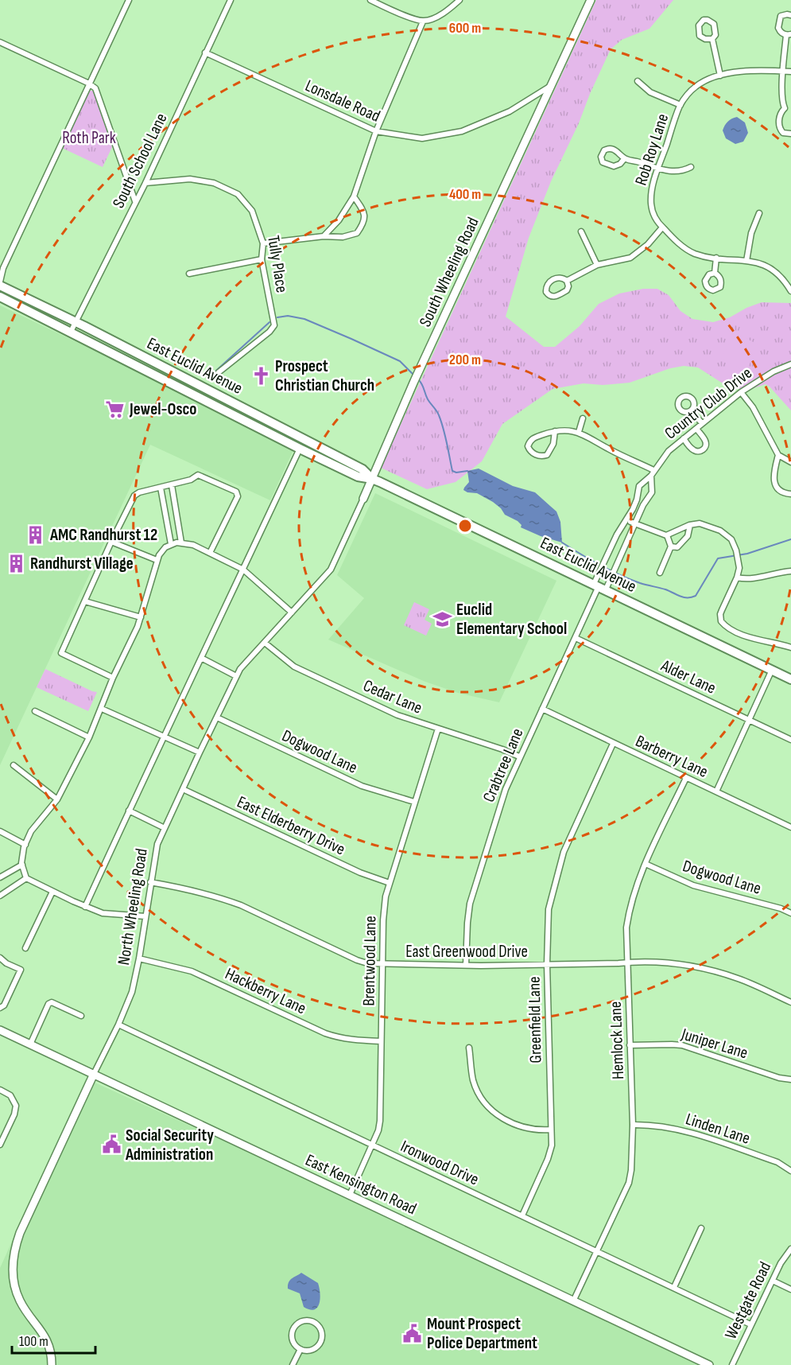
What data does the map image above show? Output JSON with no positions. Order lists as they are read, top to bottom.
{
  "streets": {
    "main road": ["East Euclid Avenue"],
    "street": [
      "Lonsdale Road",
      "Rob Roy Lane",
      "South School Lane",
      "Tully Place",
      "South Wheeling Road",
      "Country Club Drive",
      "Alder Lane",
      "Cedar Lane",
      "Dogwood Lane",
      "Barberry Lane",
      "Crabtree Lane",
      "East Elderberry Drive",
      "North Wheeling Road",
      "East Greenwood Drive",
      "Brentwood Lane",
      "Hackberry Lane",
      "Greenfield Lane",
      "Hemlock Lane",
      "Juniper Lane",
      "Linden Lane",
      "Ironwood Drive",
      "East Kensington Road",
      "Westgate Road"
    ]
  },
  "crossings": [
    ["Lonsdale Road", "South School Lane"],
    ["Lonsdale Road", "South Wheeling Road"],
    ["South School Lane", "Tully Place"],
    ["South School Lane", "East Euclid Avenue"],
    ["South Wheeling Road", "East Euclid Avenue"],
    ["South Wheeling Road", "North Wheeling Road"],
    ["East Euclid Avenue", "Country Club Drive"],
    ["East Euclid Avenue", "Crabtree Lane"],
    ["East Euclid Avenue", "North Wheeling Road"],
    ["Country Club Drive", "Crabtree Lane"],
    ["Alder Lane", "Crabtree Lane"],
    ["Cedar Lane", "Crabtree Lane"],
    ["Cedar Lane", "North Wheeling Road"],
    ["Cedar Lane", "Brentwood Lane"],
    ["Dogwood Lane", "North Wheeling Road"],
    ["Dogwood Lane", "Brentwood Lane"],
    ["Dogwood Lane", "Hemlock Lane"],
    ["Barberry Lane", "Crabtree Lane"],
    ["Barberry Lane", "Greenfield Lane"],
    ["Barberry Lane", "Hemlock Lane"],
    ["Crabtree Lane", "East Greenwood Drive"],
    ["East Elderberry Drive", "North Wheeling Road"],
    ["East Elderberry Drive", "Brentwood Lane"],
    ["North Wheeling Road", "East Greenwood Drive"],
    ["North Wheeling Road", "Hackberry Lane"],
    ["North Wheeling Road", "Ironwood Drive"],
    ["North Wheeling Road", "East Kensington Road"],
    ["East Greenwood Drive", "Brentwood Lane"],
    ["East Greenwood Drive", "Greenfield Lane"],
    ["East Greenwood Drive", "Hemlock Lane"],
    ["Brentwood Lane", "Hackberry Lane"],
    ["Brentwood Lane", "Ironwood Drive"],
    ["Brentwood Lane", "East Kensington Road"],
    ["Greenfield Lane", "Ironwood Drive"],
    ["Hemlock Lane", "Juniper Lane"],
    ["Hemlock Lane", "Linden Lane"],
    ["Hemlock Lane", "Ironwood Drive"],
    ["Hemlock Lane", "East Kensington Road"],
    ["Ironwood Drive", "Westgate Road"]
  ],
  "parks": ["Roth Park"],
  "places": {
    "church": ["Prospect Christian Church"],
    "supermarket": ["Jewel-Osco"],
    "building": ["AMC Randhurst 12", "Randhurst Village"],
    "school or university": ["Euclid Elementary School"],
    "public building": ["Social Security Administration", "Mount Prospect Police Department"]
  },
  "scale_bar": "100 m",
  "rings": ["600 m", "400 m", "200 m"]
}
